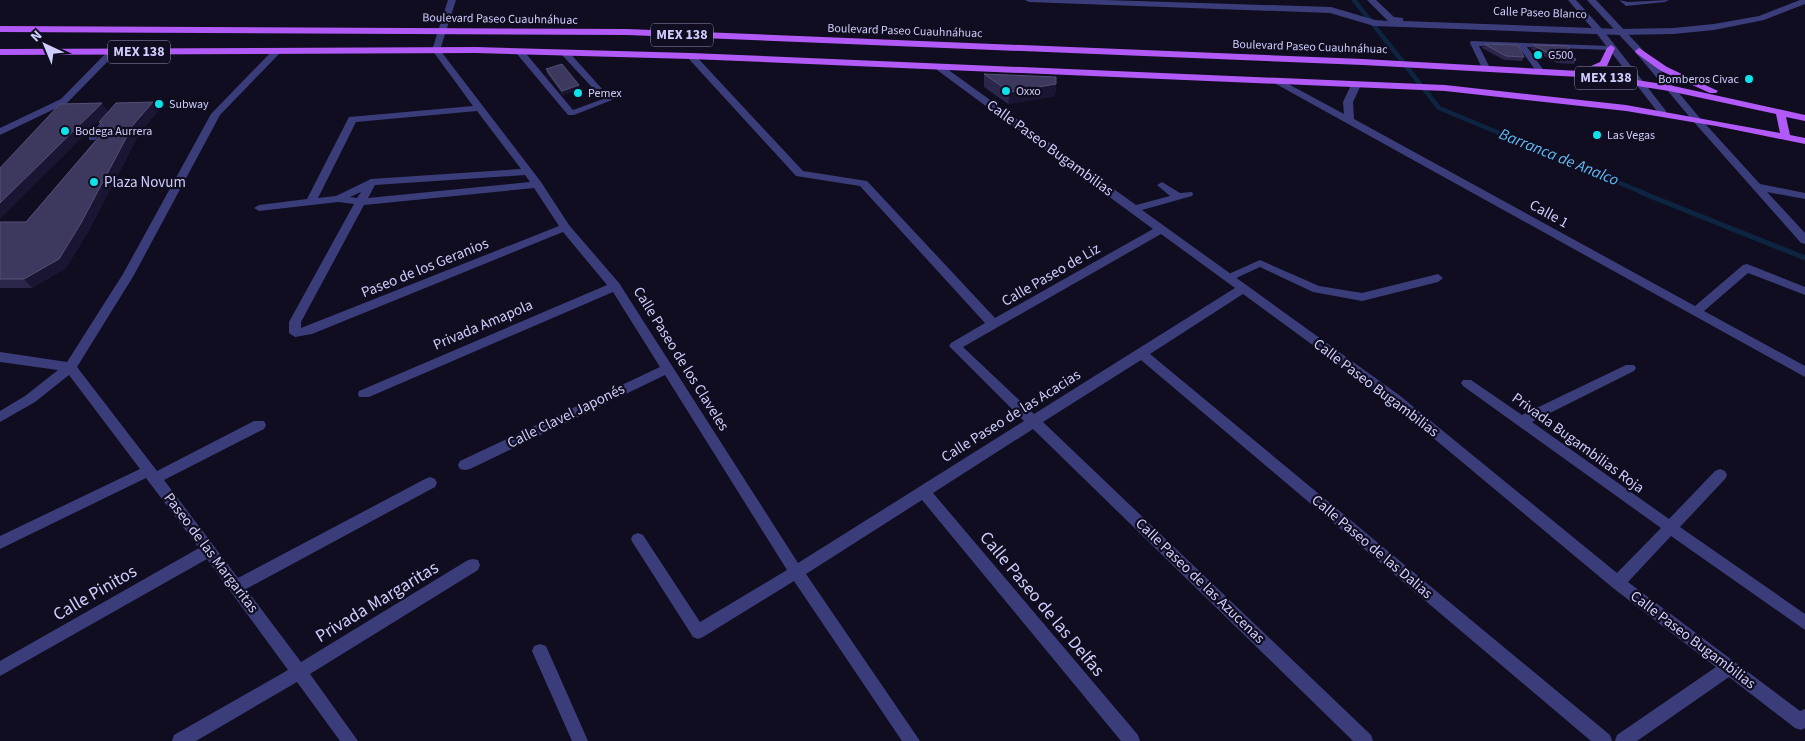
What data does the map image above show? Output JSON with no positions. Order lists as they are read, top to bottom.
{
  "streets": {
    "main road": ["Boulevard Paseo Cuauhnáhuac", "MEX 138"],
    "street": [
      "Calle Paseo Blanco",
      "Calle Paseo Bugambilias",
      "Calle 1",
      "Paseo de los Geranios",
      "Calle Paseo de Liz",
      "Privada Amapola",
      "Calle Paseo de los Claveles",
      "Calle Clavel Japonés",
      "Calle Paseo de las Acacias",
      "Privada Bugambilias Roja",
      "Calle Paseo de las Dalias",
      "Paseo de las Margaritas",
      "Calle Paseo de las Azucenas",
      "Calle Pinitos",
      "Privada Margaritas",
      "Calle Paseo de las Delfas"
    ]
  },
  "crossings": [
    ["MEX 138", "Calle Paseo Bugambilias"],
    ["MEX 138", "Calle 1"],
    ["MEX 138", "Calle Paseo de los Claveles"],
    ["Calle Paseo Bugambilias", "Calle Paseo de Liz"],
    ["Calle Paseo Bugambilias", "Calle Paseo de las Acacias"],
    ["Paseo de los Geranios", "Calle Paseo de los Claveles"],
    ["Calle Paseo de Liz", "Calle Paseo de las Azucenas"],
    ["Privada Amapola", "Calle Paseo de los Claveles"],
    ["Calle Paseo de los Claveles", "Calle Clavel Japonés"],
    ["Calle Paseo de los Claveles", "Calle Paseo de las Acacias"],
    ["Calle Paseo de las Acacias", "Calle Paseo de las Dalias"],
    ["Calle Paseo de las Acacias", "Calle Paseo de las Azucenas"],
    ["Calle Paseo de las Acacias", "Calle Paseo de las Delfas"],
    ["Paseo de las Margaritas", "Calle Pinitos"],
    ["Paseo de las Margaritas", "Privada Margaritas"]
  ],
  "water": ["Barranca de Analco"],
  "places": [
    "G500",
    "Bomberos Civac",
    "Oxxo",
    "Pemex",
    "Subway",
    "Bodega Aurrera",
    "Las Vegas",
    "Plaza Novum"
  ],
  "north": "top left"
}
